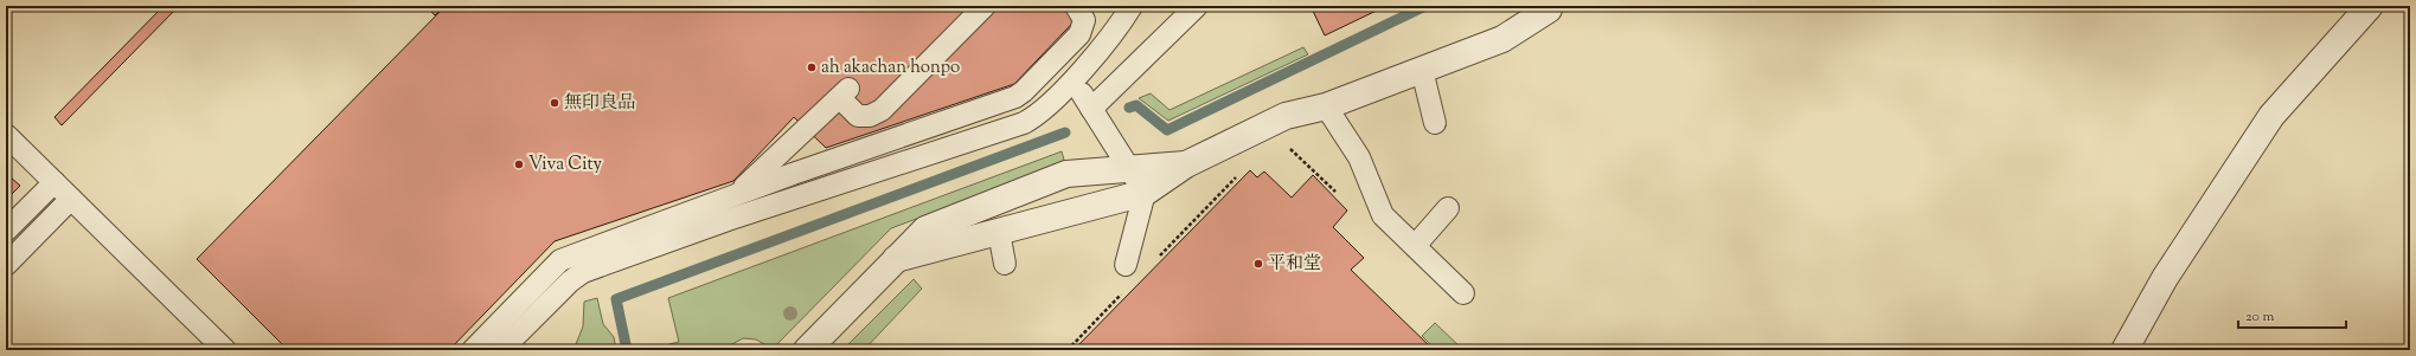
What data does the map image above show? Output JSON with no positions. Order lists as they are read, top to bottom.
{
  "places": [
    "ah akachan honpo",
    "無印良品",
    "Viva City",
    "平和堂"
  ],
  "scale_bar": "20 m"
}
